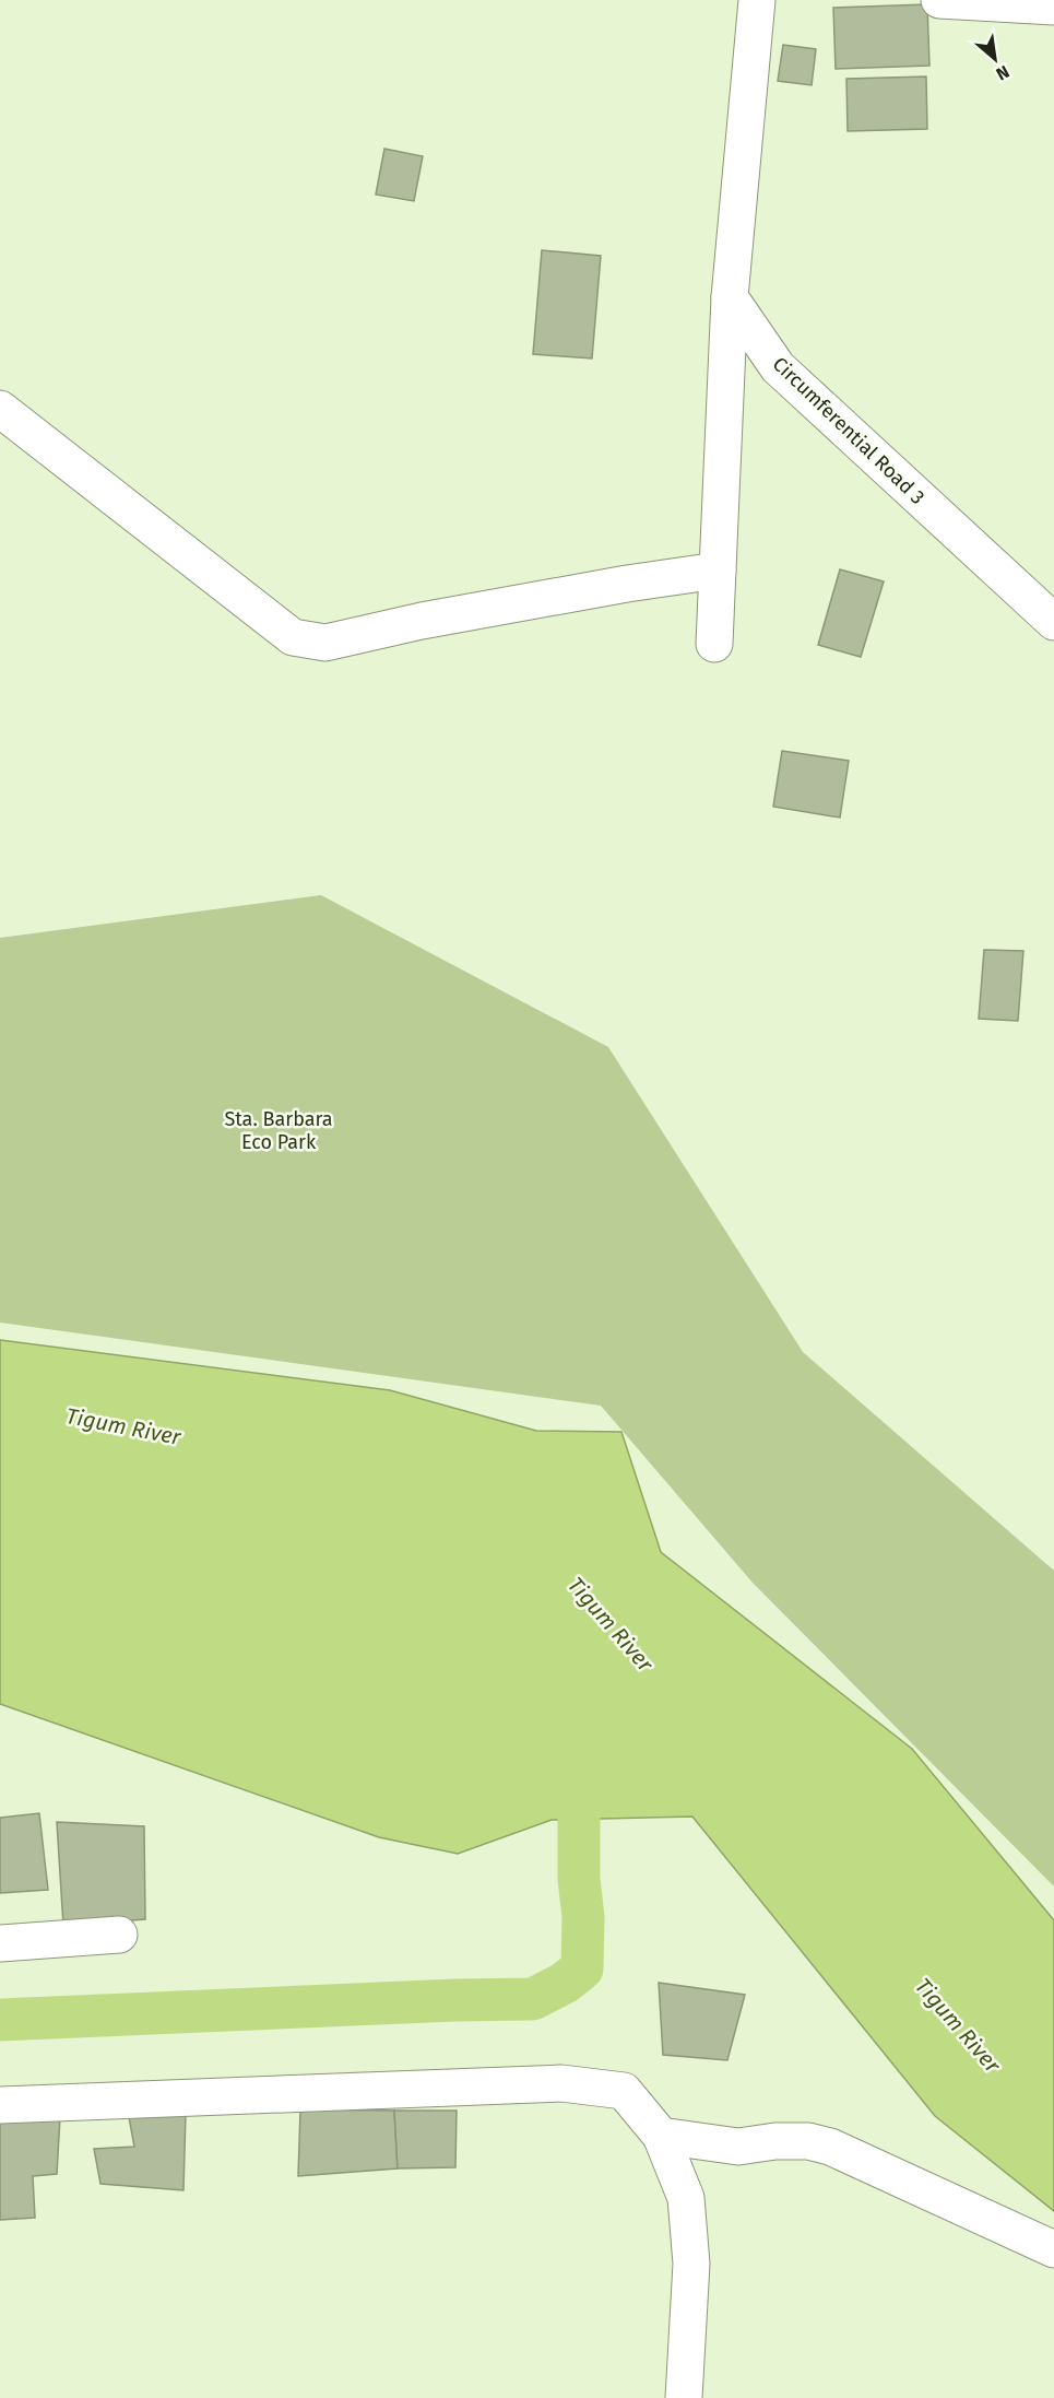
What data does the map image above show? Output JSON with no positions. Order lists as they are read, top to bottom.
{
  "streets": {
    "street": ["Circumferential Road 3"]
  },
  "water": ["Tigum River"],
  "parks": ["Sta. Barbara Eco Park"],
  "north": "bottom right"
}
